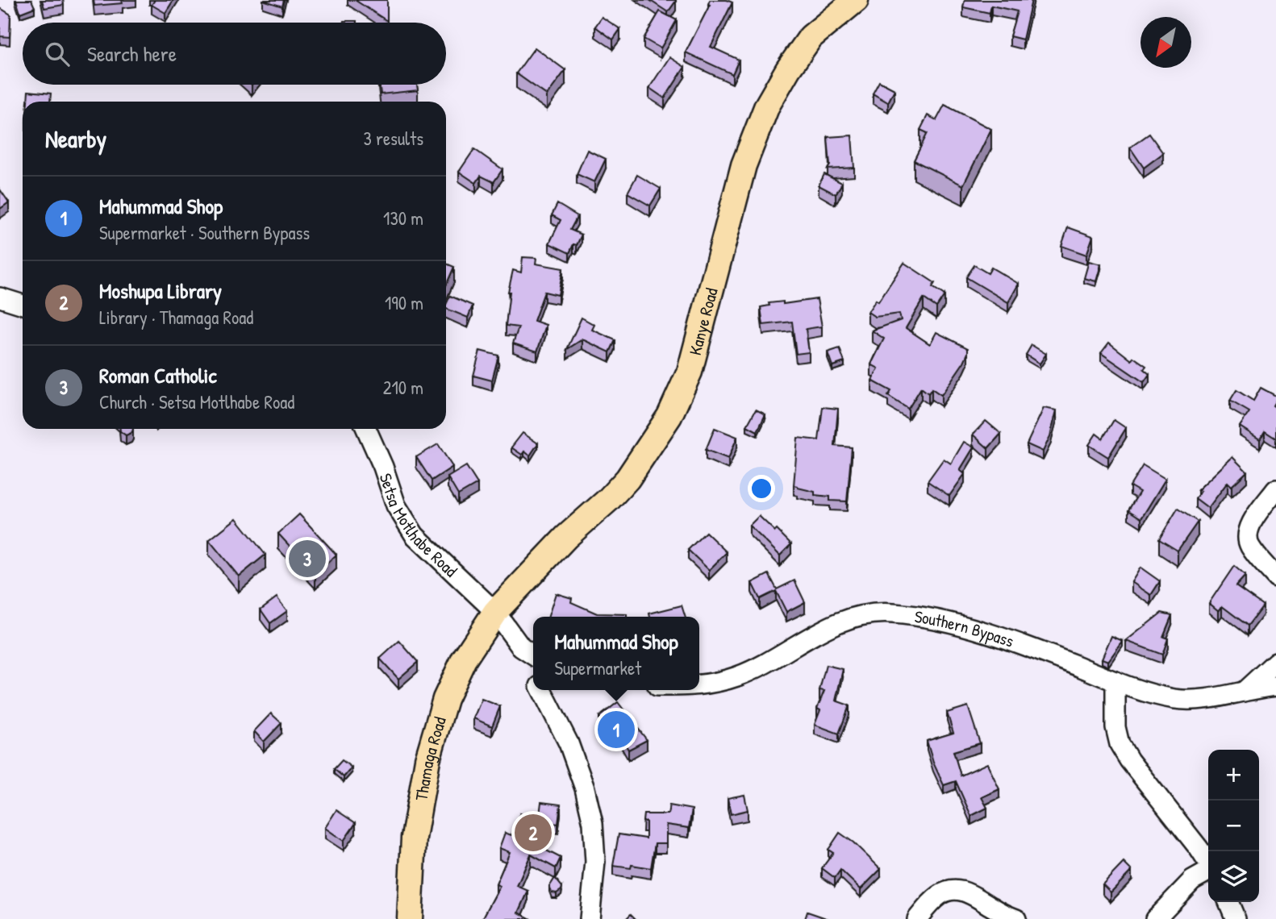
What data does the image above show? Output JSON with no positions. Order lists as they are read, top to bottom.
{
  "streets": {
    "main road": ["Kanye Road", "Thamaga Road"],
    "street": ["Setsa Motlhabe Road", "Southern Bypass"]
  },
  "crossings": [
    ["Kanye Road", "Setsa Motlhabe Road"],
    ["Kanye Road", "Thamaga Road"],
    ["Setsa Motlhabe Road", "Thamaga Road"]
  ],
  "north": "bottom left",
  "page": {
    "search": "Search here",
    "heading": ["Nearby", "3 results"],
    "list": [
      {
        "mark": "1",
        "name": "Mahummad Shop",
        "note": "Supermarket · Southern Bypass",
        "value": "130 m"
      },
      {
        "mark": "2",
        "name": "Moshupa Library",
        "note": "Library · Thamaga Road",
        "value": "190 m"
      },
      {
        "mark": "3",
        "name": "Roman Catholic",
        "note": "Church · Setsa Motlhabe Road",
        "value": "210 m"
      }
    ],
    "pins": ["3", "1", "2"],
    "popup": ["Mahummad Shop", "Supermarket"],
    "map_buttons": ["+", "−"]
  }
}
